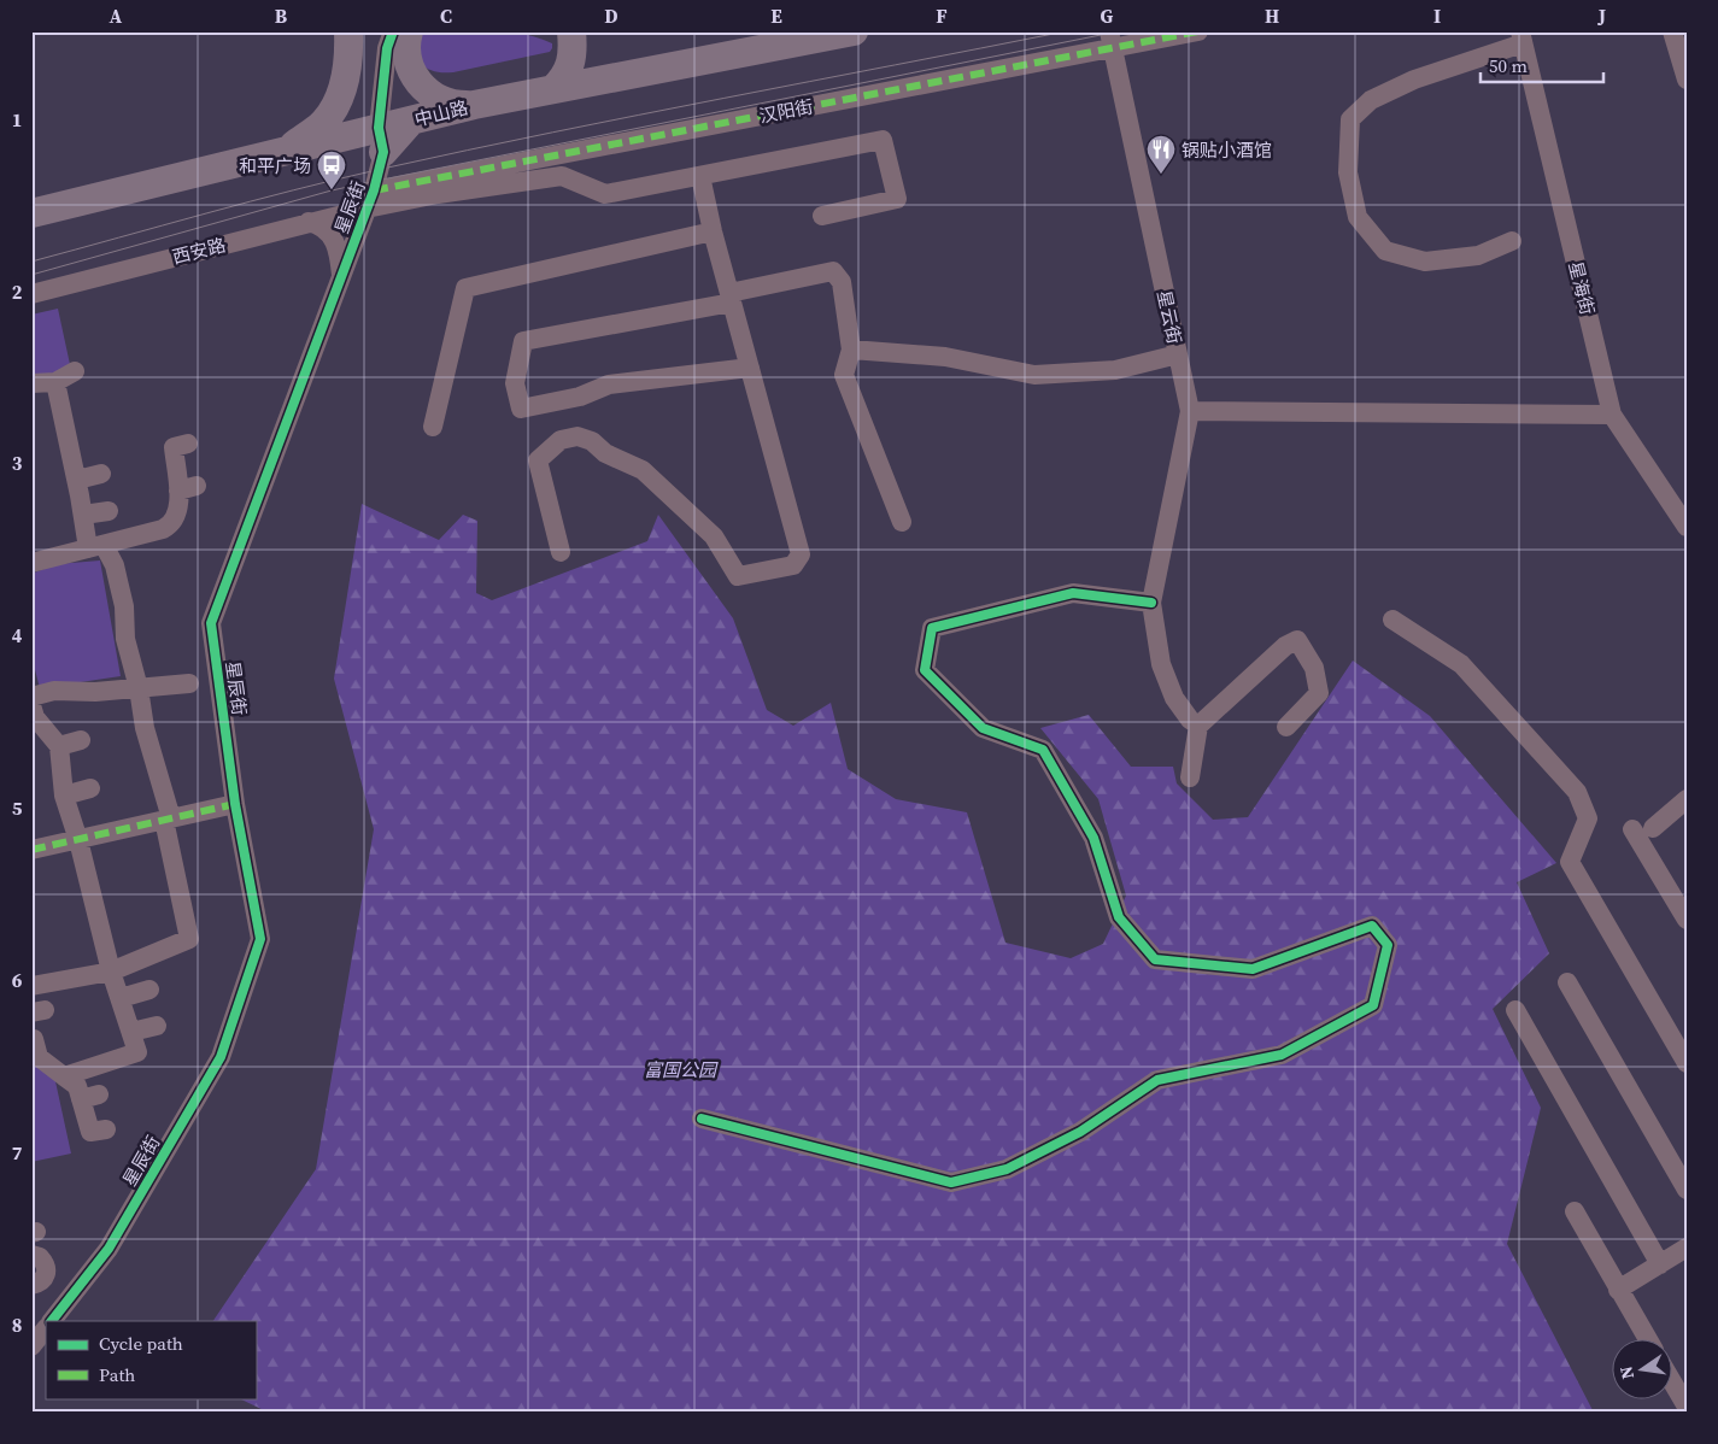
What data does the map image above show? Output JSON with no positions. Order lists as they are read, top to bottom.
{
  "streets": {
    "highway": ["中山路"],
    "street": [
      "汉阳街",
      "星辰街",
      "西安路",
      "星海街",
      "星云街"
    ]
  },
  "crossings": [
    ["汉阳街", "星辰街"],
    ["汉阳街", "西安路"],
    ["汉阳街", "星云街"],
    ["中山路", "星辰街"],
    ["星辰街", "西安路"]
  ],
  "parks": ["富国公园"],
  "places": {
    "restaurant": ["锅贴小酒馆"],
    "bus stop": ["和平广场"]
  },
  "legend": ["Cycle path", "Path"],
  "scale_bar": "50 m",
  "north": "left",
  "grid": {
    "columns": [
      "A",
      "B",
      "C",
      "D",
      "E",
      "F",
      "G",
      "H",
      "I",
      "J"
    ],
    "rows": [
      "1",
      "2",
      "3",
      "4",
      "5",
      "6",
      "7",
      "8"
    ]
  }
}
